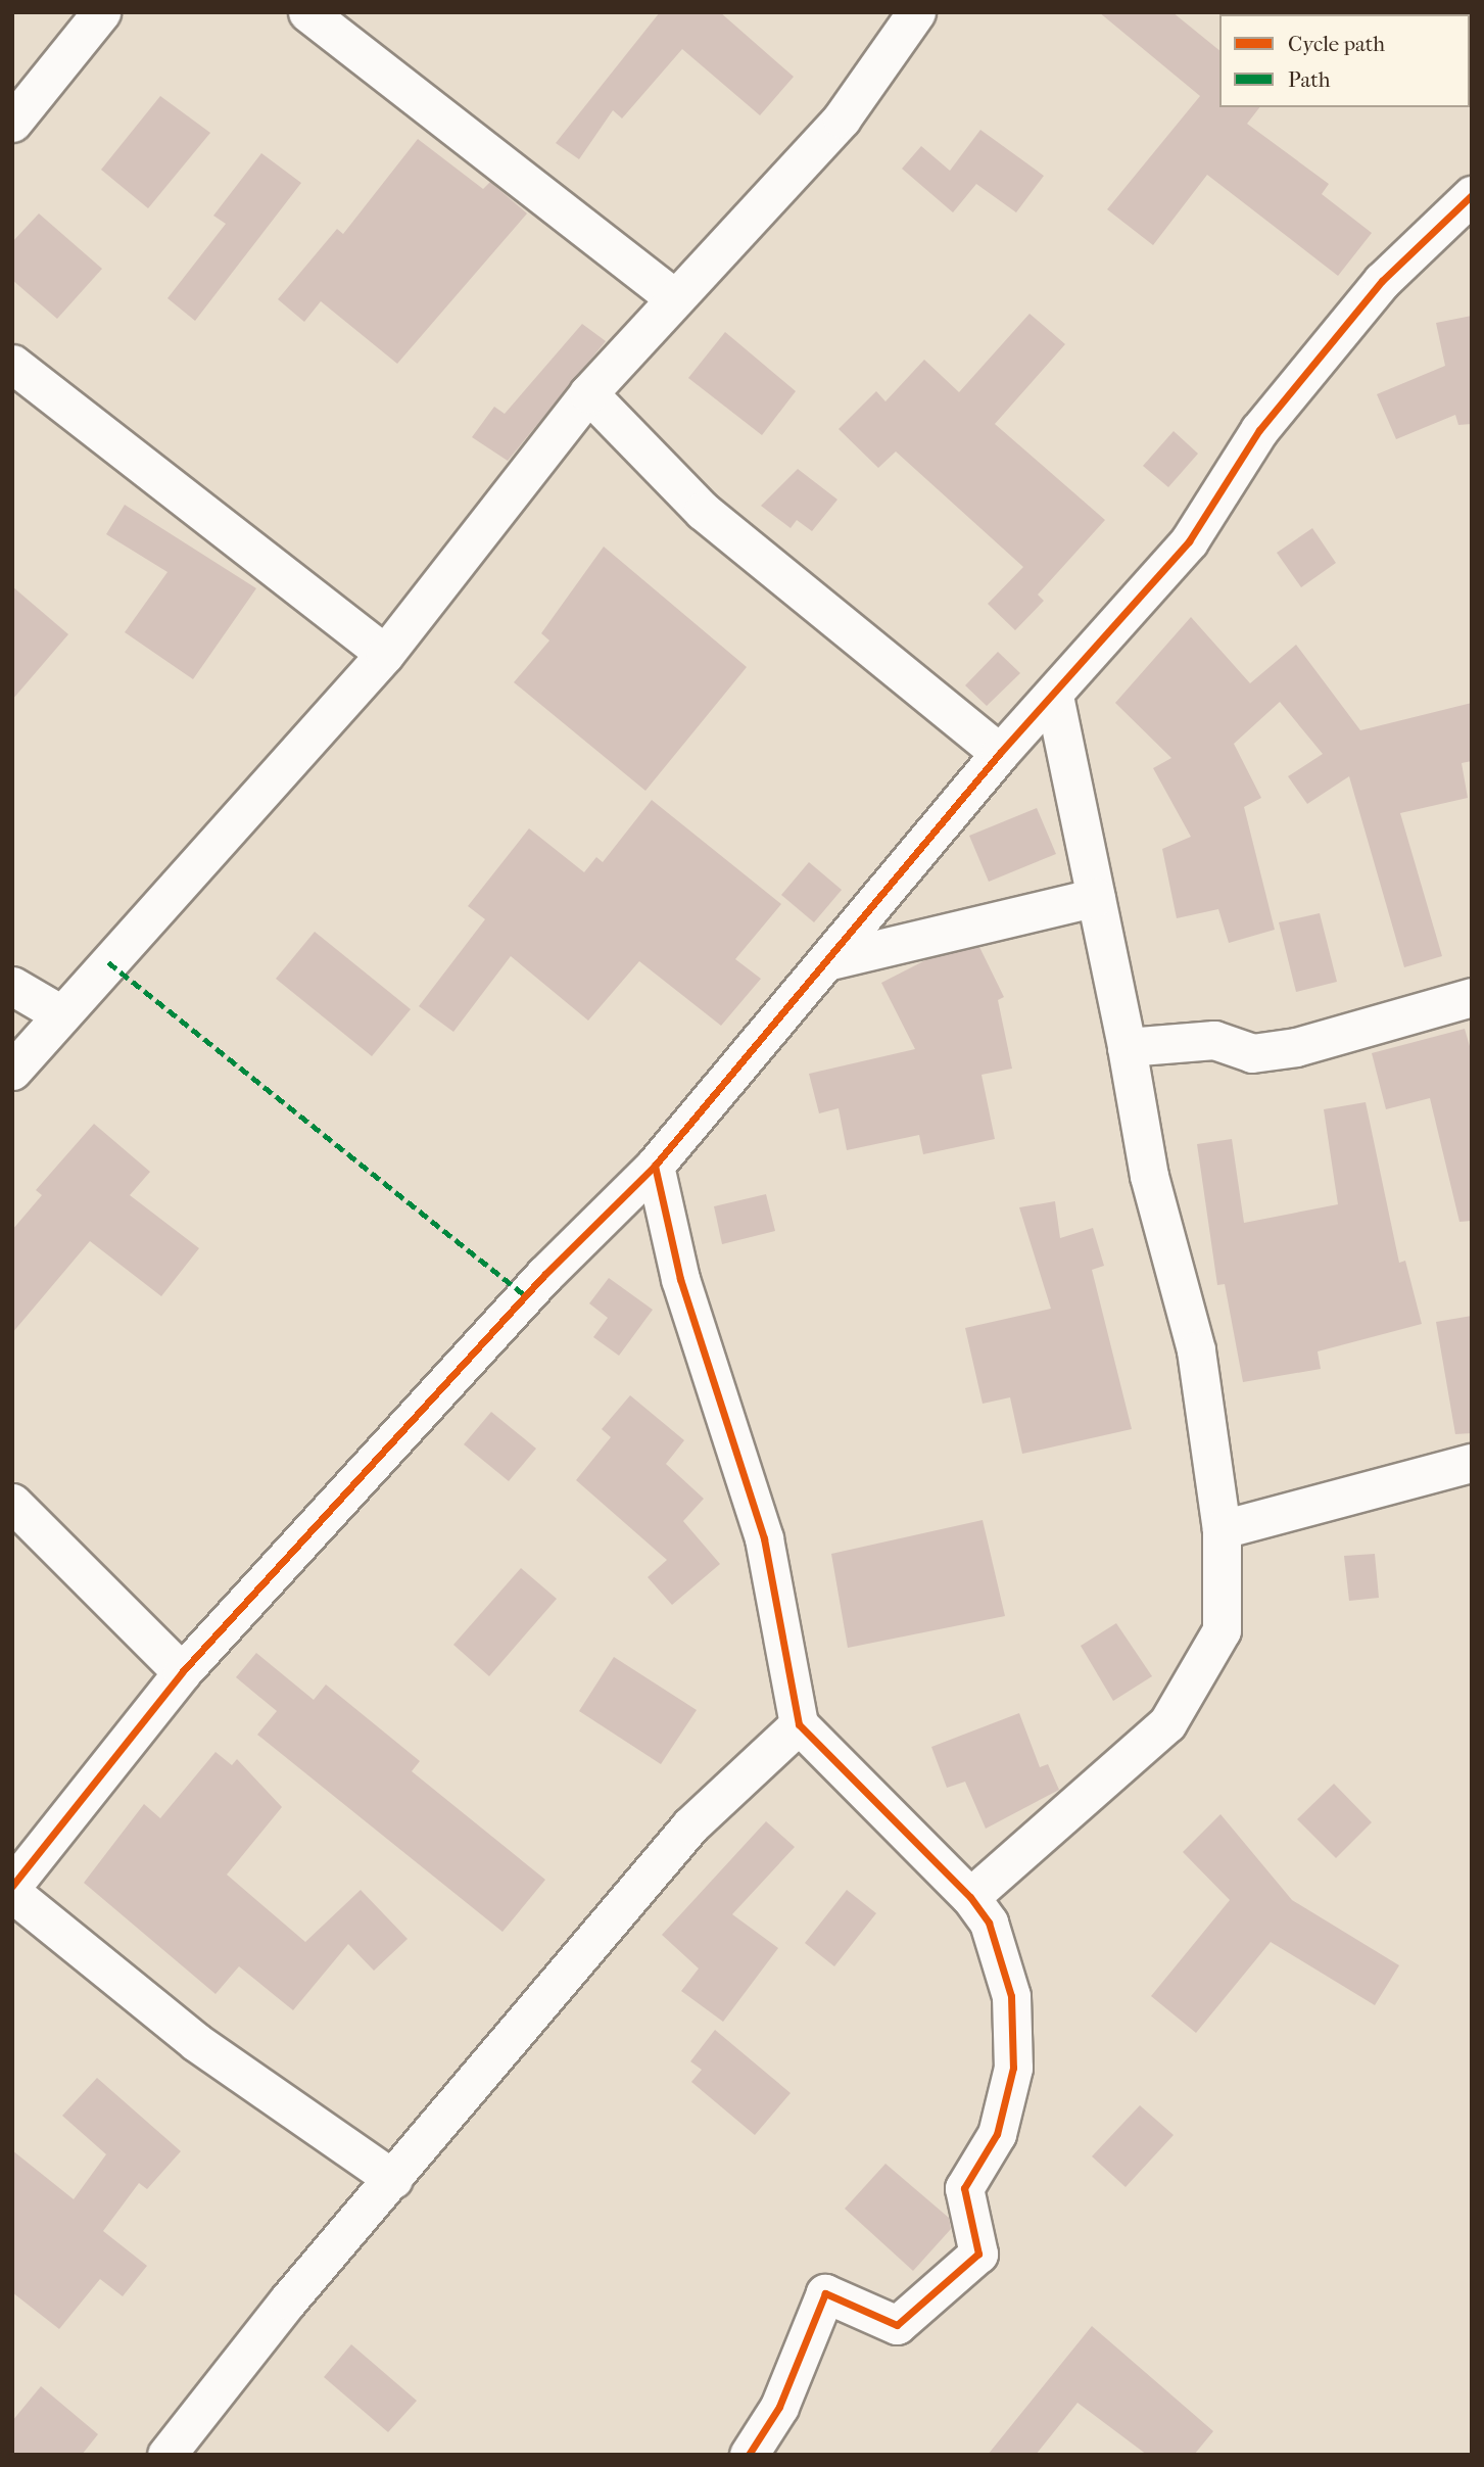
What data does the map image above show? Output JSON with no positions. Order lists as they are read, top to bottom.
{
  "legend": ["Cycle path", "Path"]
}
